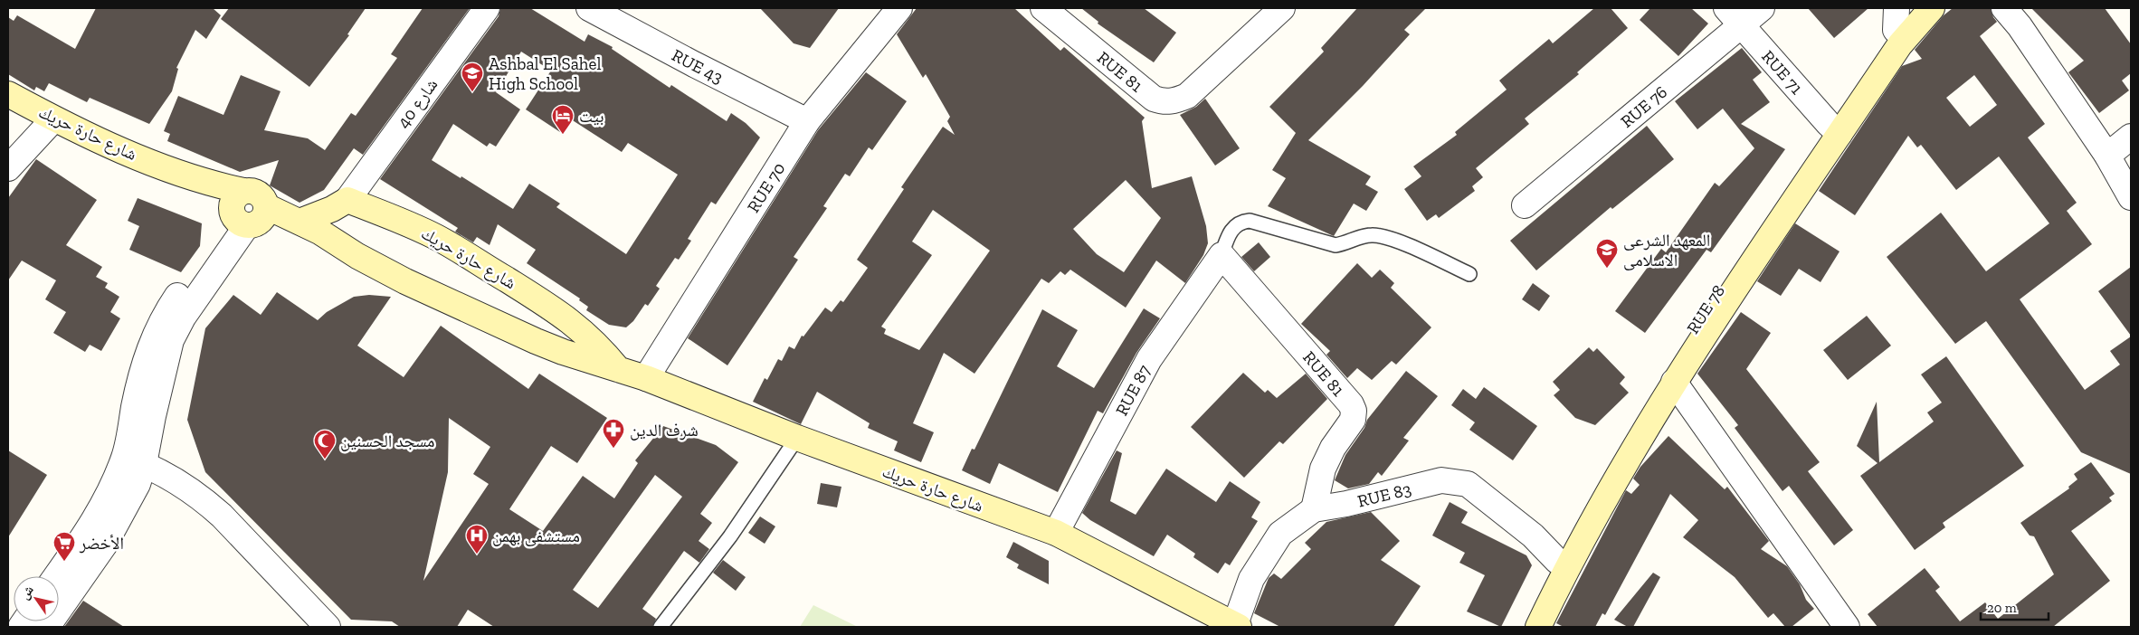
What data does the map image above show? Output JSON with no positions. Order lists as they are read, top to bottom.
{
  "streets": {
    "street": [
      "RUE 43",
      "RUE 81",
      "RUE 71",
      "شارع 40",
      "RUE 76",
      "شارع حارة حريك",
      "RUE 70",
      "RUE 78",
      "RUE 87",
      "RUE 83"
    ]
  },
  "crossings": [
    ["RUE 43", "RUE 70"],
    ["RUE 81", "RUE 87"],
    ["RUE 81", "RUE 83"],
    ["RUE 71", "RUE 76"],
    ["RUE 71", "RUE 78"],
    ["شارع 40", "شارع حارة حريك"],
    ["شارع حارة حريك", "RUE 70"],
    ["شارع حارة حريك", "RUE 87"],
    ["شارع حارة حريك", "RUE 83"],
    ["RUE 78", "RUE 83"]
  ],
  "places": {
    "school or university": ["Ashbal El Sahel High School", "المعهد الشرعى الاسلامى"],
    "hotel": ["بيت"],
    "pharmacy": ["شرف الدين"],
    "mosque": ["مسجد الحسنين"],
    "hospital": ["مستشفى بهمن"],
    "supermarket": ["الأخضر"]
  },
  "scale_bar": "20 m",
  "north": "top left"
}
